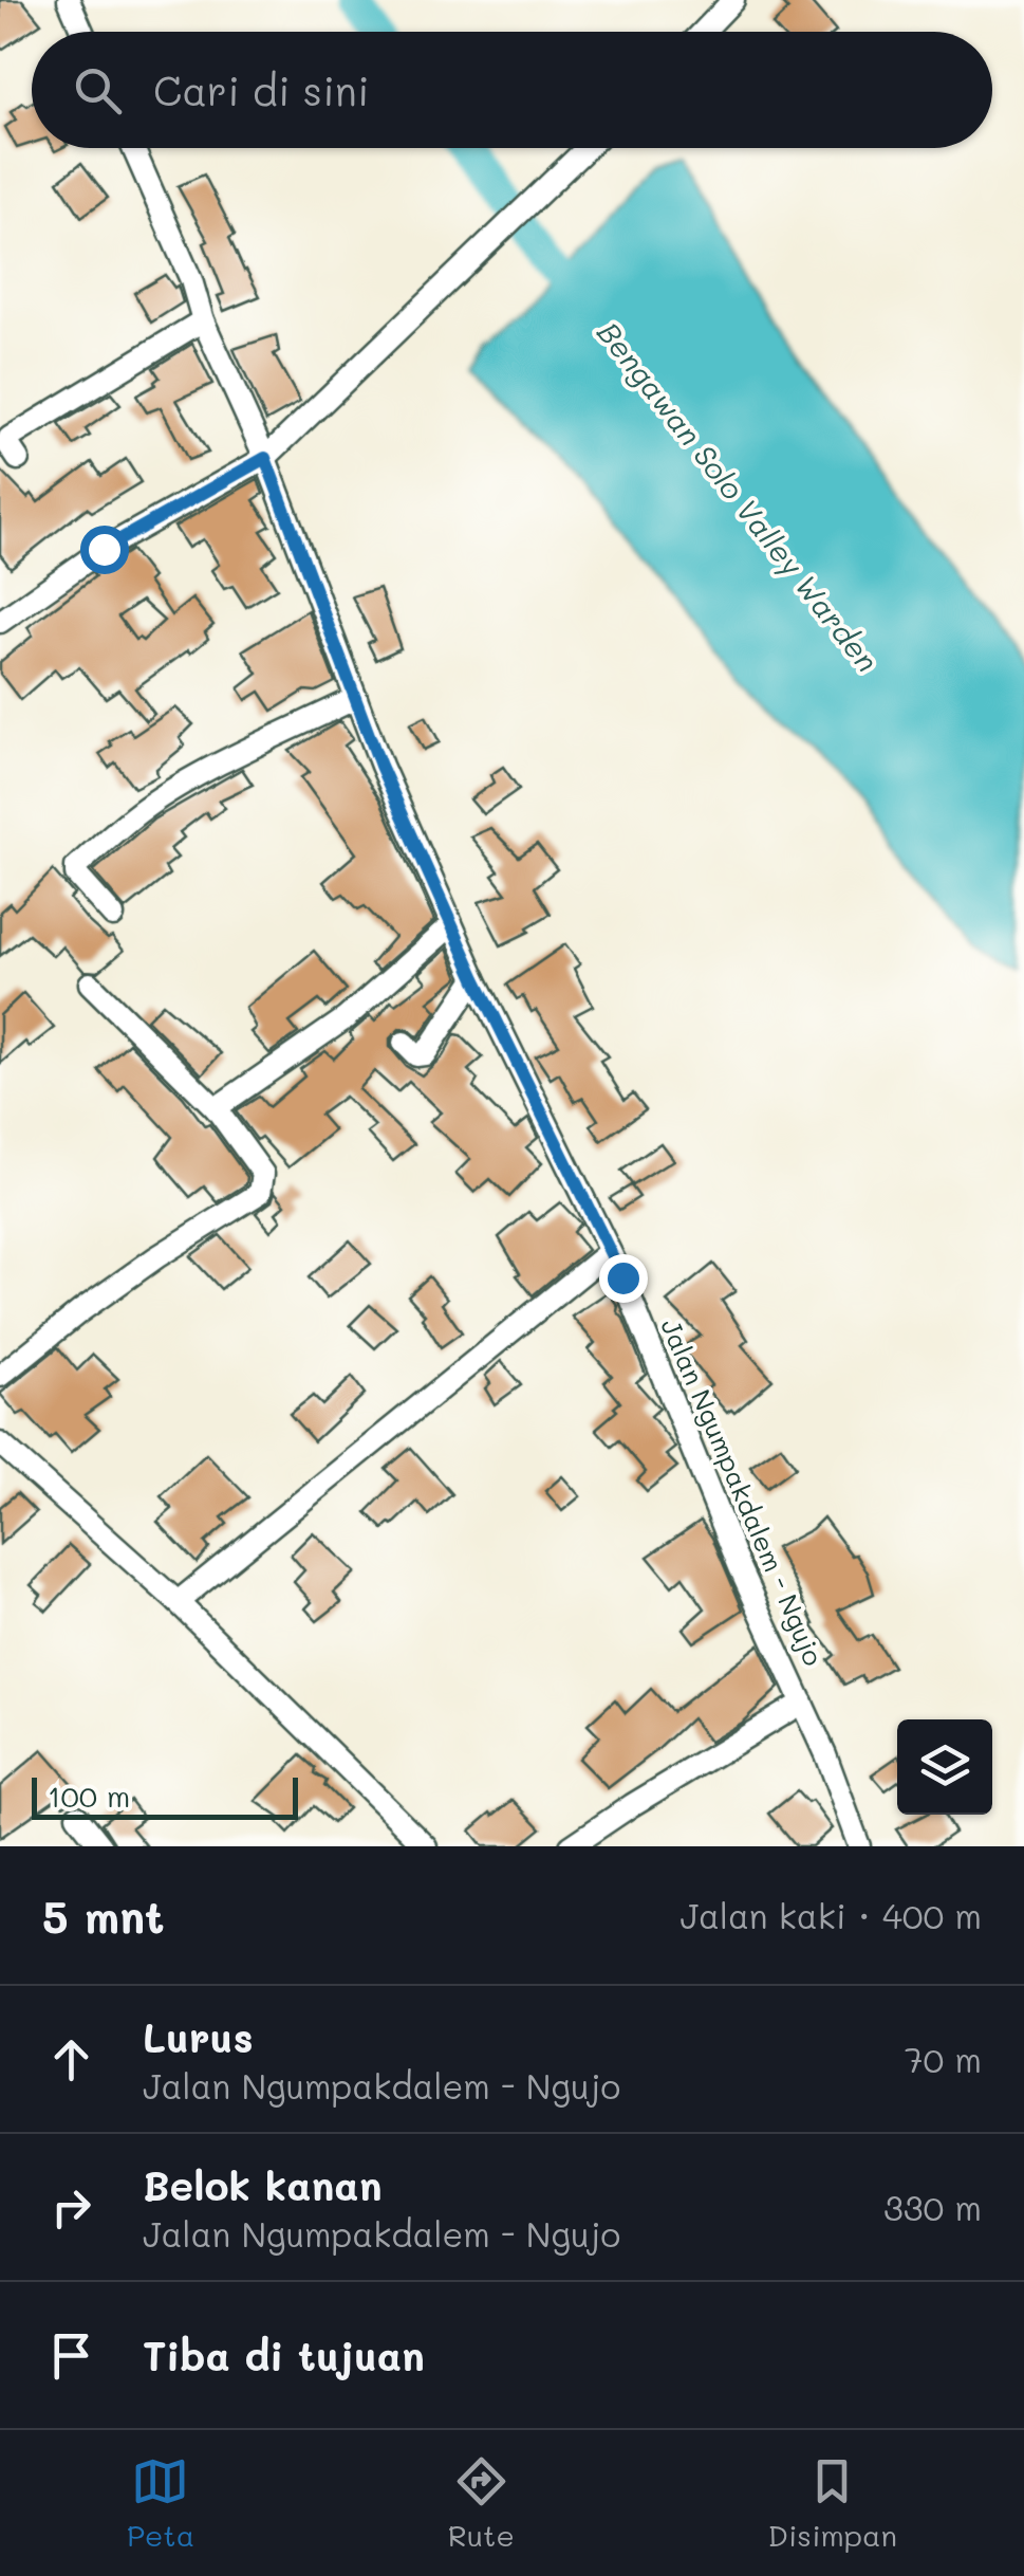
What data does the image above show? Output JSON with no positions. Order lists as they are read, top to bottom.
{
  "streets": {
    "street": ["Jalan Ngumpakdalem - Ngujo"]
  },
  "water": ["Bengawan Solo Valley Warden"],
  "scale_bar": "100 m",
  "page": {
    "search": "Cari di sini",
    "scale": "100 m",
    "heading": ["5 mnt", "Jalan kaki · 400 m"],
    "list": [
      ["Lurus", "Jalan Ngumpakdalem - Ngujo", "70 m"],
      ["Belok kanan", "Jalan Ngumpakdalem - Ngujo", "330 m"],
      "Tiba di tujuan"
    ],
    "nav": ["Peta", "Rute", "Disimpan"]
  }
}
